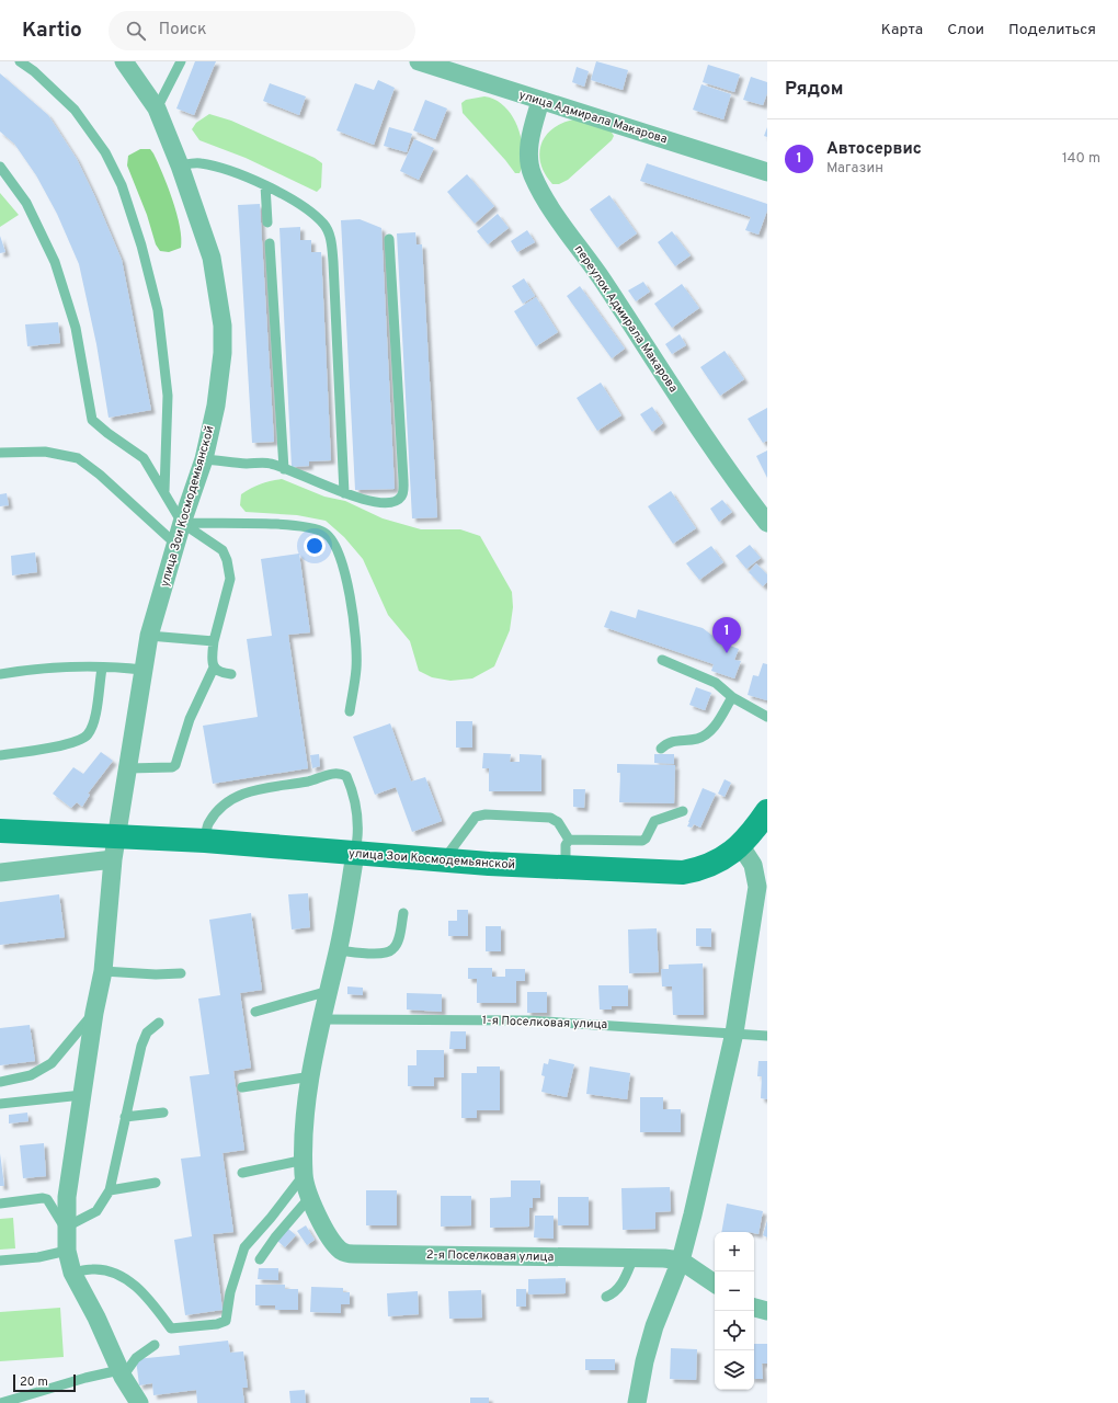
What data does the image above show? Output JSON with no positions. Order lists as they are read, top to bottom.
{
  "streets": {
    "main road": ["улица Зои Космодемьянской"],
    "street": ["улица Адмирала Макарова", "переулок Адмирала Макарова", "2-я Поселковая улица"],
    "lane": ["1-я Поселковая улица"]
  },
  "crossings": [
    ["улица Адмирала Макарова", "переулок Адмирала Макарова"],
    ["улица Зои Космодемьянской", "2-я Поселковая улица"],
    ["1-я Поселковая улица", "2-я Поселковая улица"]
  ],
  "scale_bar": "20 m",
  "page": {
    "header": "Kartio",
    "search": "Поиск",
    "nav": ["Карта", "Слои", "Поделиться"],
    "heading": "Рядом",
    "list": [
      {
        "mark": "1",
        "name": "Автосервис",
        "note": "Магазин",
        "value": "140 m"
      }
    ],
    "pins": "1",
    "map_buttons": ["+", "−"],
    "scale": "20 m"
  }
}
